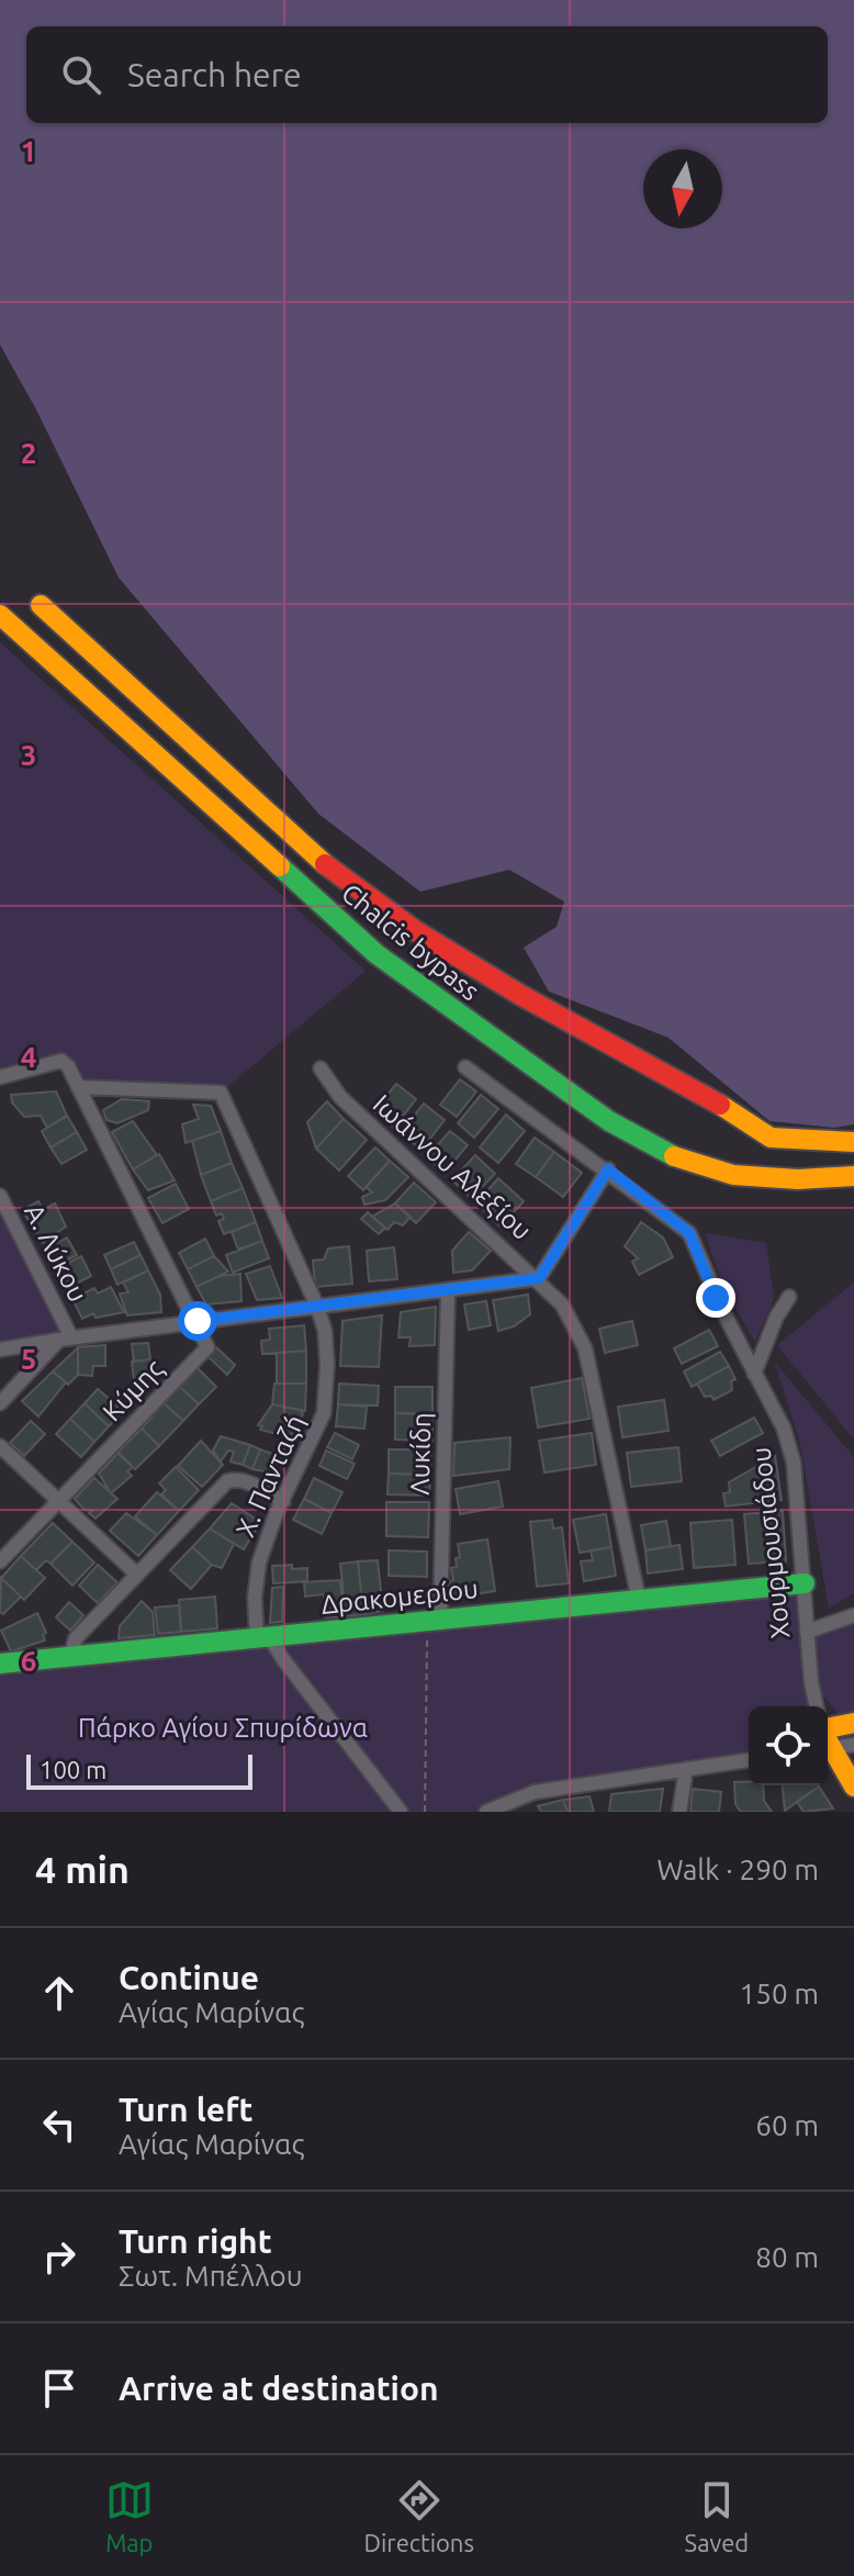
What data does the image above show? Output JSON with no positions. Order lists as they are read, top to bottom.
{
  "streets": {
    "street": [
      "Chalcis bypass",
      "Ιωάννου Αλεξίου",
      "Α. Λύκου",
      "Κύμης",
      "Λυκίδη",
      "Χ. Πανταζή",
      "Χουρμουσιάδου",
      "Δρακομερίου"
    ]
  },
  "crossings": [
    ["Ιωάννου Αλεξίου", "Δρακομερίου"],
    ["Κύμης", "Χ. Πανταζή"],
    ["Λυκίδη", "Δρακομερίου"],
    ["Χ. Πανταζή", "Δρακομερίου"],
    ["Χουρμουσιάδου", "Δρακομερίου"]
  ],
  "parks": ["Πάρκο Αγίου Σπυρίδωνα"],
  "scale_bar": "100 m",
  "north": "bottom",
  "page": {
    "search": "Search here",
    "scale": "100 m",
    "heading": ["4 min", "Walk · 290 m"],
    "list": [
      ["Continue", "Αγίας Μαρίνας", "150 m"],
      ["Turn left", "Αγίας Μαρίνας", "60 m"],
      ["Turn right", "Σωτ. Μπέλλου", "80 m"],
      "Arrive at destination"
    ],
    "nav": ["Map", "Directions", "Saved"]
  },
  "grid": {
    "rows": [
      "1",
      "2",
      "3",
      "4",
      "5",
      "6"
    ]
  }
}
